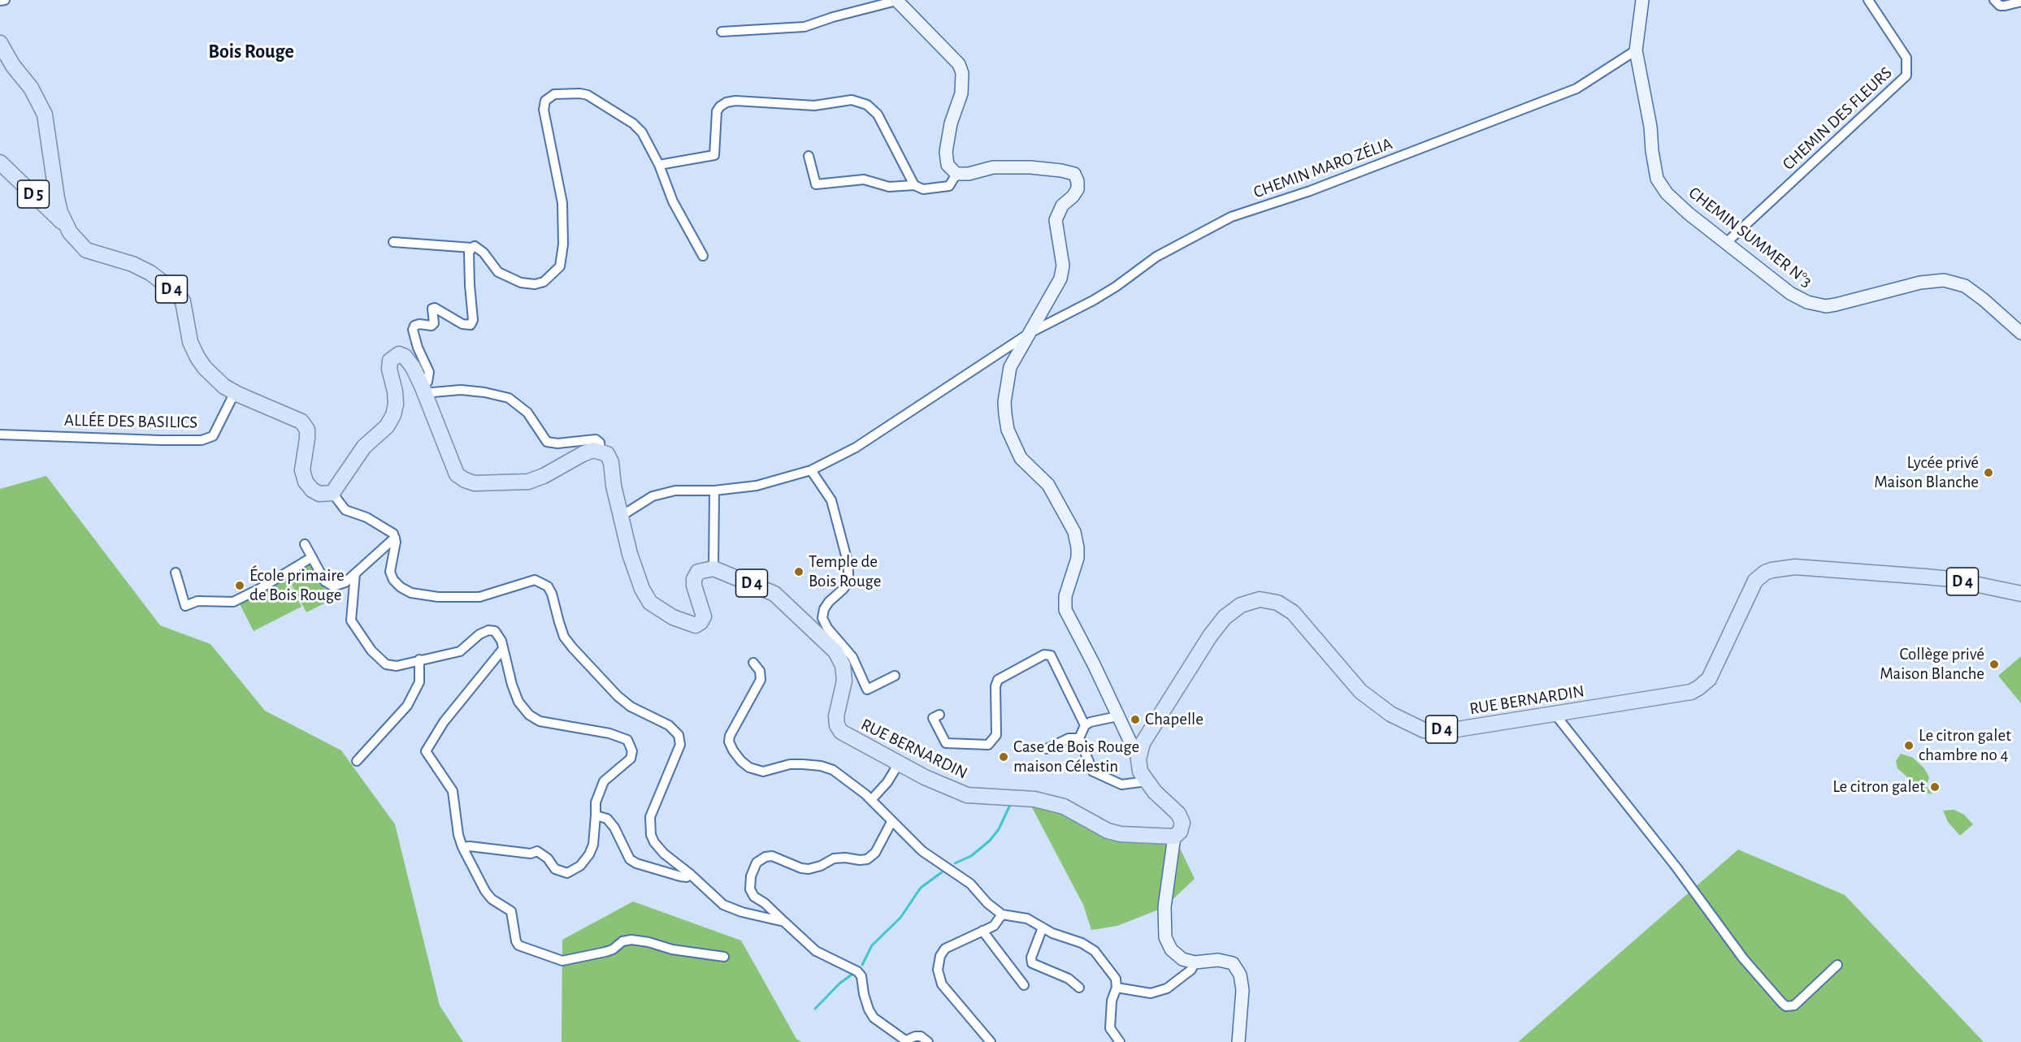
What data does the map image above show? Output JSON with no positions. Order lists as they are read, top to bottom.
{
  "streets": {
    "main road": ["D 5", "D 4", "RUE BERNARDIN"],
    "street": [
      "CHEMIN DES FLEURS",
      "CHEMIN MARO ZÉLIA",
      "CHEMIN SUMMER N°3",
      "ALLÉE DES BASILICS"
    ]
  },
  "crossings": [
    ["CHEMIN DES FLEURS", "CHEMIN SUMMER N°3"],
    ["CHEMIN MARO ZÉLIA", "CHEMIN SUMMER N°3"],
    ["CHEMIN MARO ZÉLIA", "D 4"],
    ["D 5", "D 4"],
    ["D 4", "ALLÉE DES BASILICS"],
    ["D 4", "RUE BERNARDIN"]
  ],
  "districts": ["Bois Rouge"],
  "places": [
    "Lycée privé Maison Blanche",
    "Temple de Bois Rouge",
    "École primaire de Bois Rouge",
    "Collège privé Maison Blanche",
    "Chapelle",
    "Le citron galet chambre no 4",
    "Case de Bois Rouge maison Célestin",
    "Le citron galet"
  ]
}
